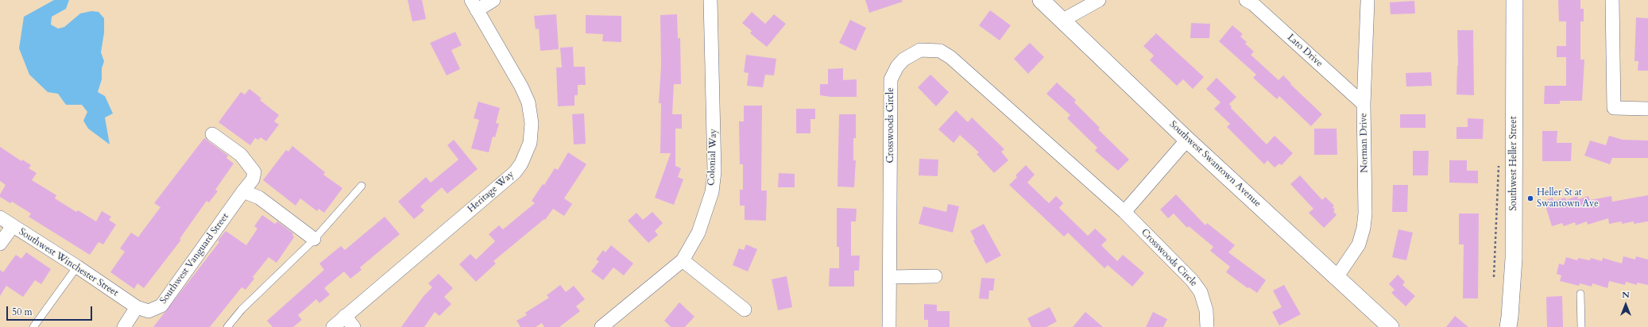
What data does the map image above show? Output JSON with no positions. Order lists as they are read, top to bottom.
{
  "streets": {
    "street": [
      "Lato Drive",
      "Crosswoods Circle",
      "Norman Drive",
      "Colonial Way",
      "Southwest Heller Street",
      "Southwest Swantown Avenue",
      "Heritage Way",
      "Southwest Vanguard Street",
      "Southwest Winchester Street"
    ]
  },
  "crossings": [
    ["Lato Drive", "Norman Drive"],
    ["Norman Drive", "Southwest Swantown Avenue"],
    ["Southwest Vanguard Street", "Southwest Winchester Street"]
  ],
  "places": ["Heller St at Swantown Ave"],
  "scale_bar": "50 m",
  "north": "top"
}
